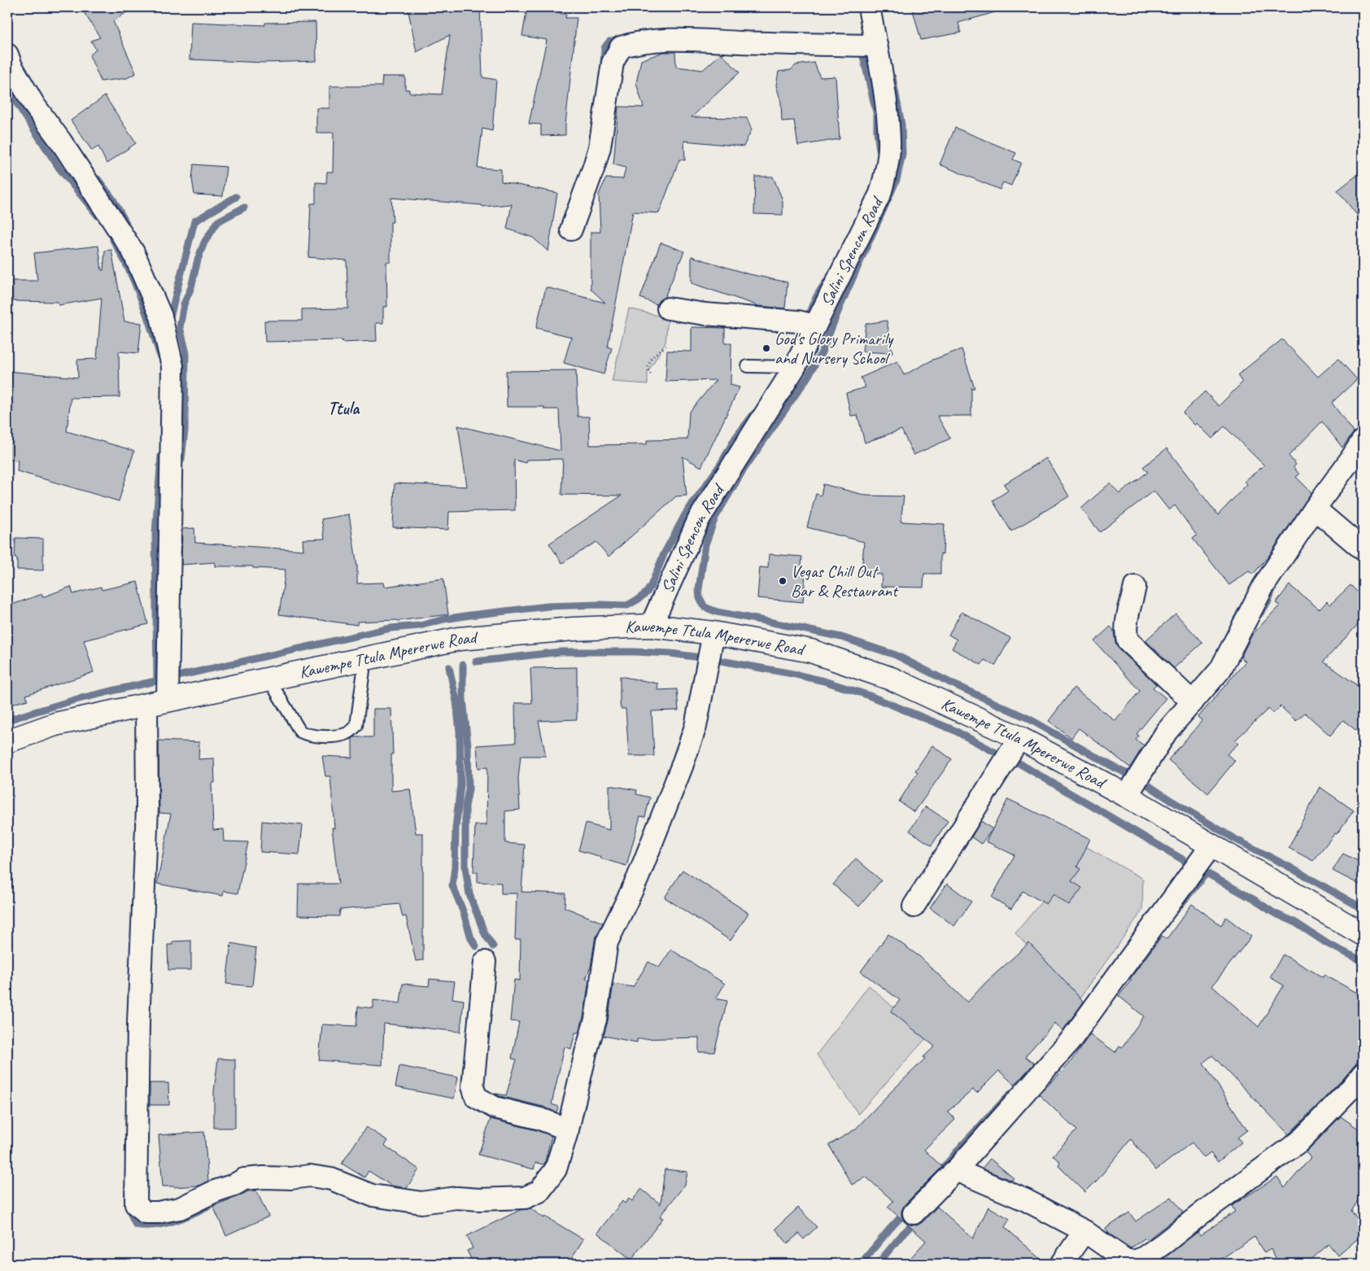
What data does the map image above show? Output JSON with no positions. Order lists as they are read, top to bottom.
{
  "streets": {
    "street": ["Salini Spencon Road", "Kawempe Ttula Mpererwe Road"]
  },
  "crossings": [
    ["Salini Spencon Road", "Kawempe Ttula Mpererwe Road"]
  ],
  "districts": ["Ttula"],
  "places": ["God's Glory Primarily and Nursery School", "Vegas Chill Out Bar & Restaurant"]
}
